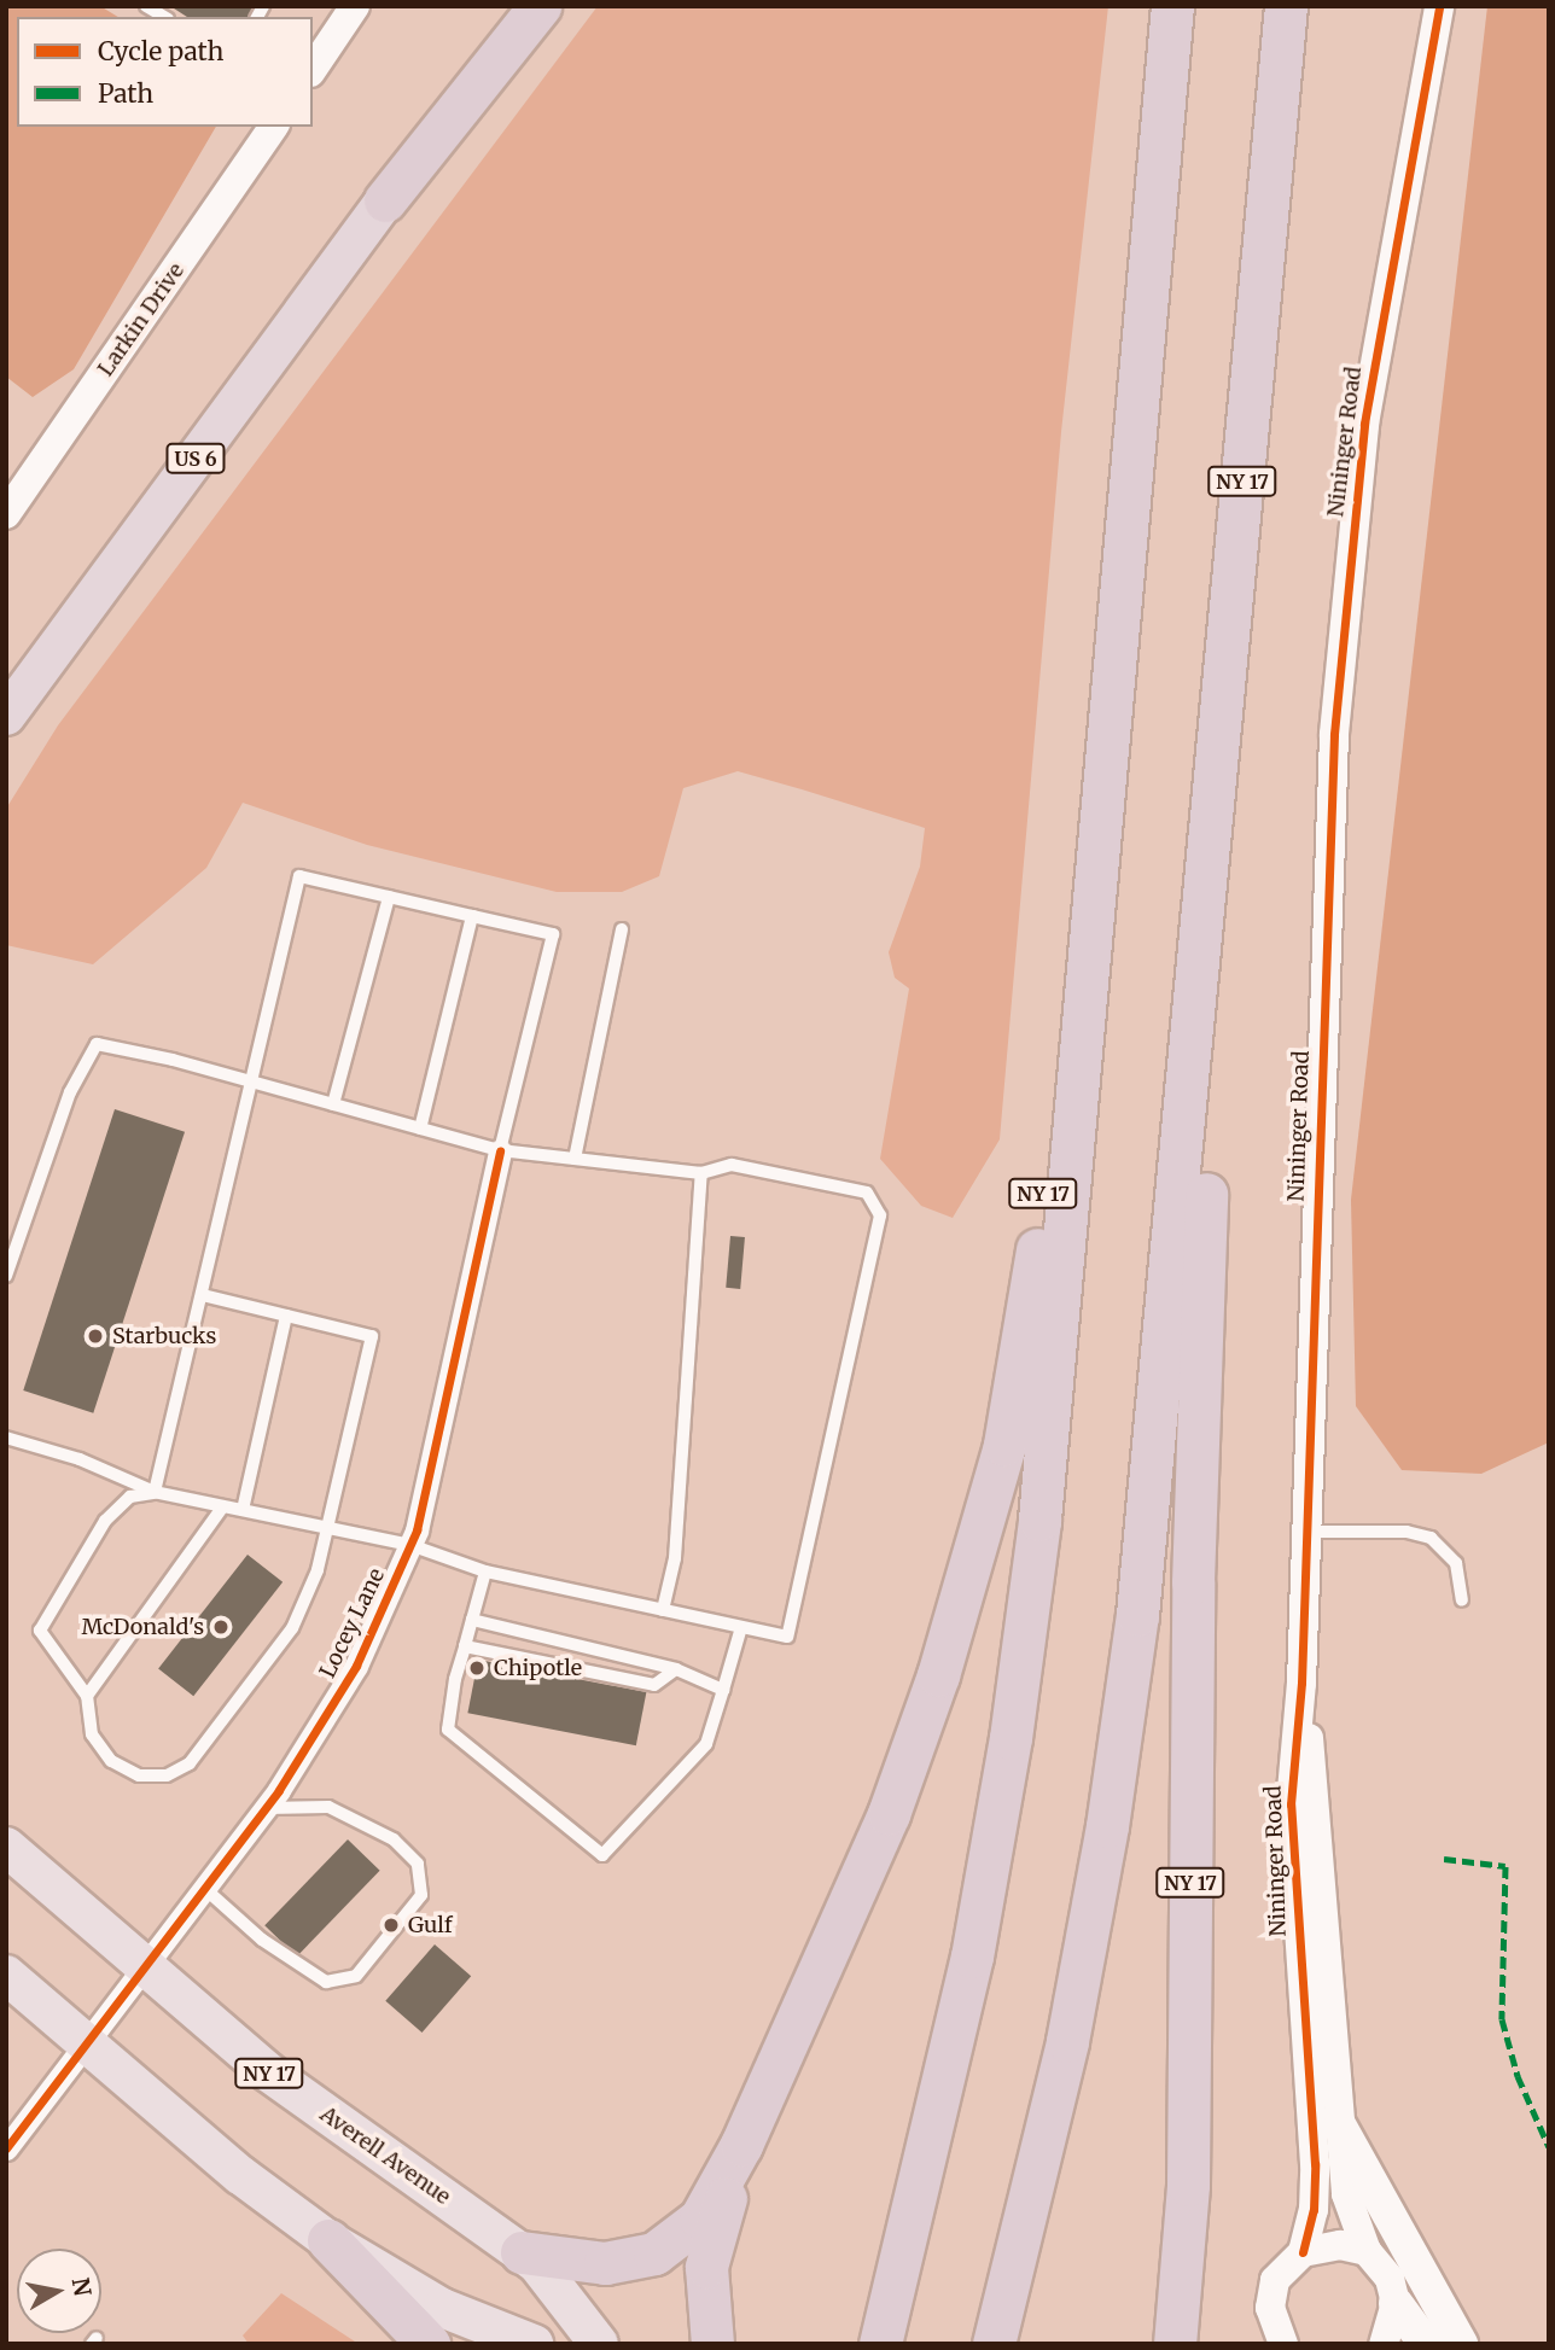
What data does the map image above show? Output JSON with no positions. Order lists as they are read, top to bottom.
{
  "streets": {
    "highway": ["US 6", "NY 17"],
    "main road": ["Averell Avenue"],
    "street": ["Larkin Drive", "Nininger Road", "Locey Lane"]
  },
  "crossings": [
    ["NY 17", "Averell Avenue"],
    ["Locey Lane", "Averell Avenue"]
  ],
  "places": [
    "Starbucks",
    "McDonald's",
    "Chipotle",
    "Gulf"
  ],
  "legend": ["Cycle path", "Path"],
  "north": "right"
}
